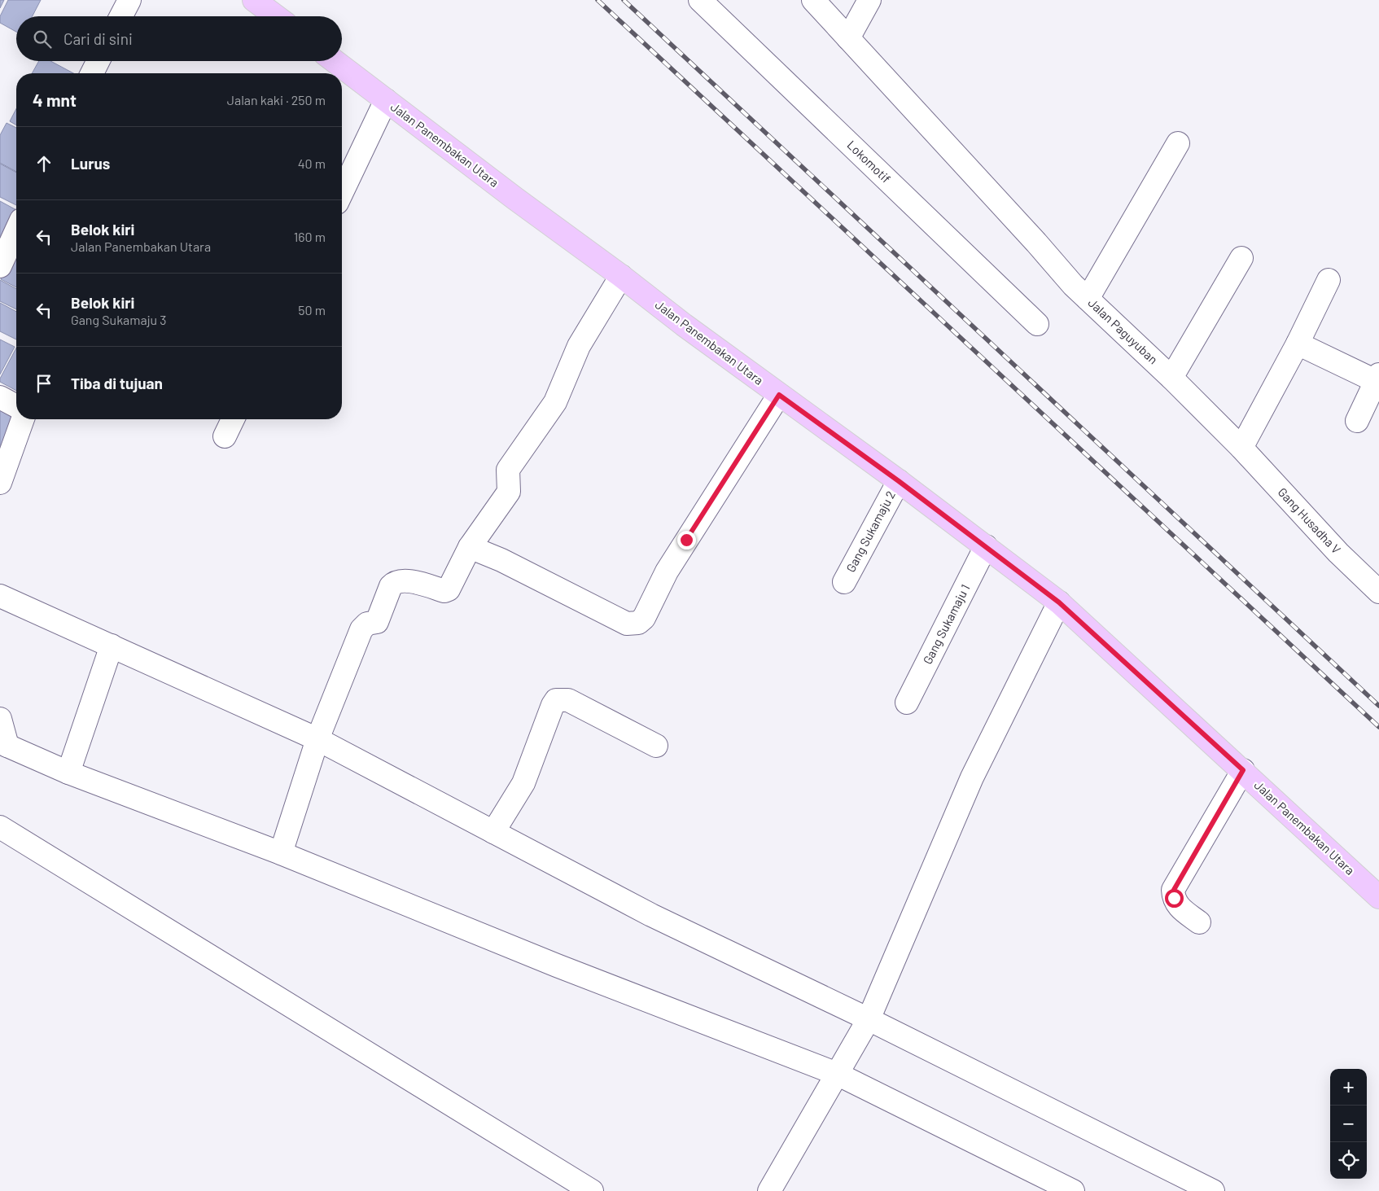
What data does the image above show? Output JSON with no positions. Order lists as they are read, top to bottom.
{
  "streets": {
    "main road": ["Jalan Panembakan Utara"],
    "street": [
      "Lokomotif",
      "Jalan Paguyuban",
      "Gang Husadha V",
      "Gang Sukamaju 2",
      "Gang Sukamaju 1"
    ]
  },
  "crossings": [
    ["Jalan Panembakan Utara", "Gang Sukamaju 2"],
    ["Jalan Panembakan Utara", "Gang Sukamaju 1"],
    ["Jalan Paguyuban", "Gang Husadha V"]
  ],
  "page": {
    "search": "Cari di sini",
    "heading": ["4 mnt", "Jalan kaki · 250 m"],
    "list": [
      ["Lurus", "40 m"],
      ["Belok kiri", "Jalan Panembakan Utara", "160 m"],
      ["Belok kiri", "Gang Sukamaju 3", "50 m"],
      "Tiba di tujuan"
    ],
    "map_buttons": ["+", "−"]
  }
}
